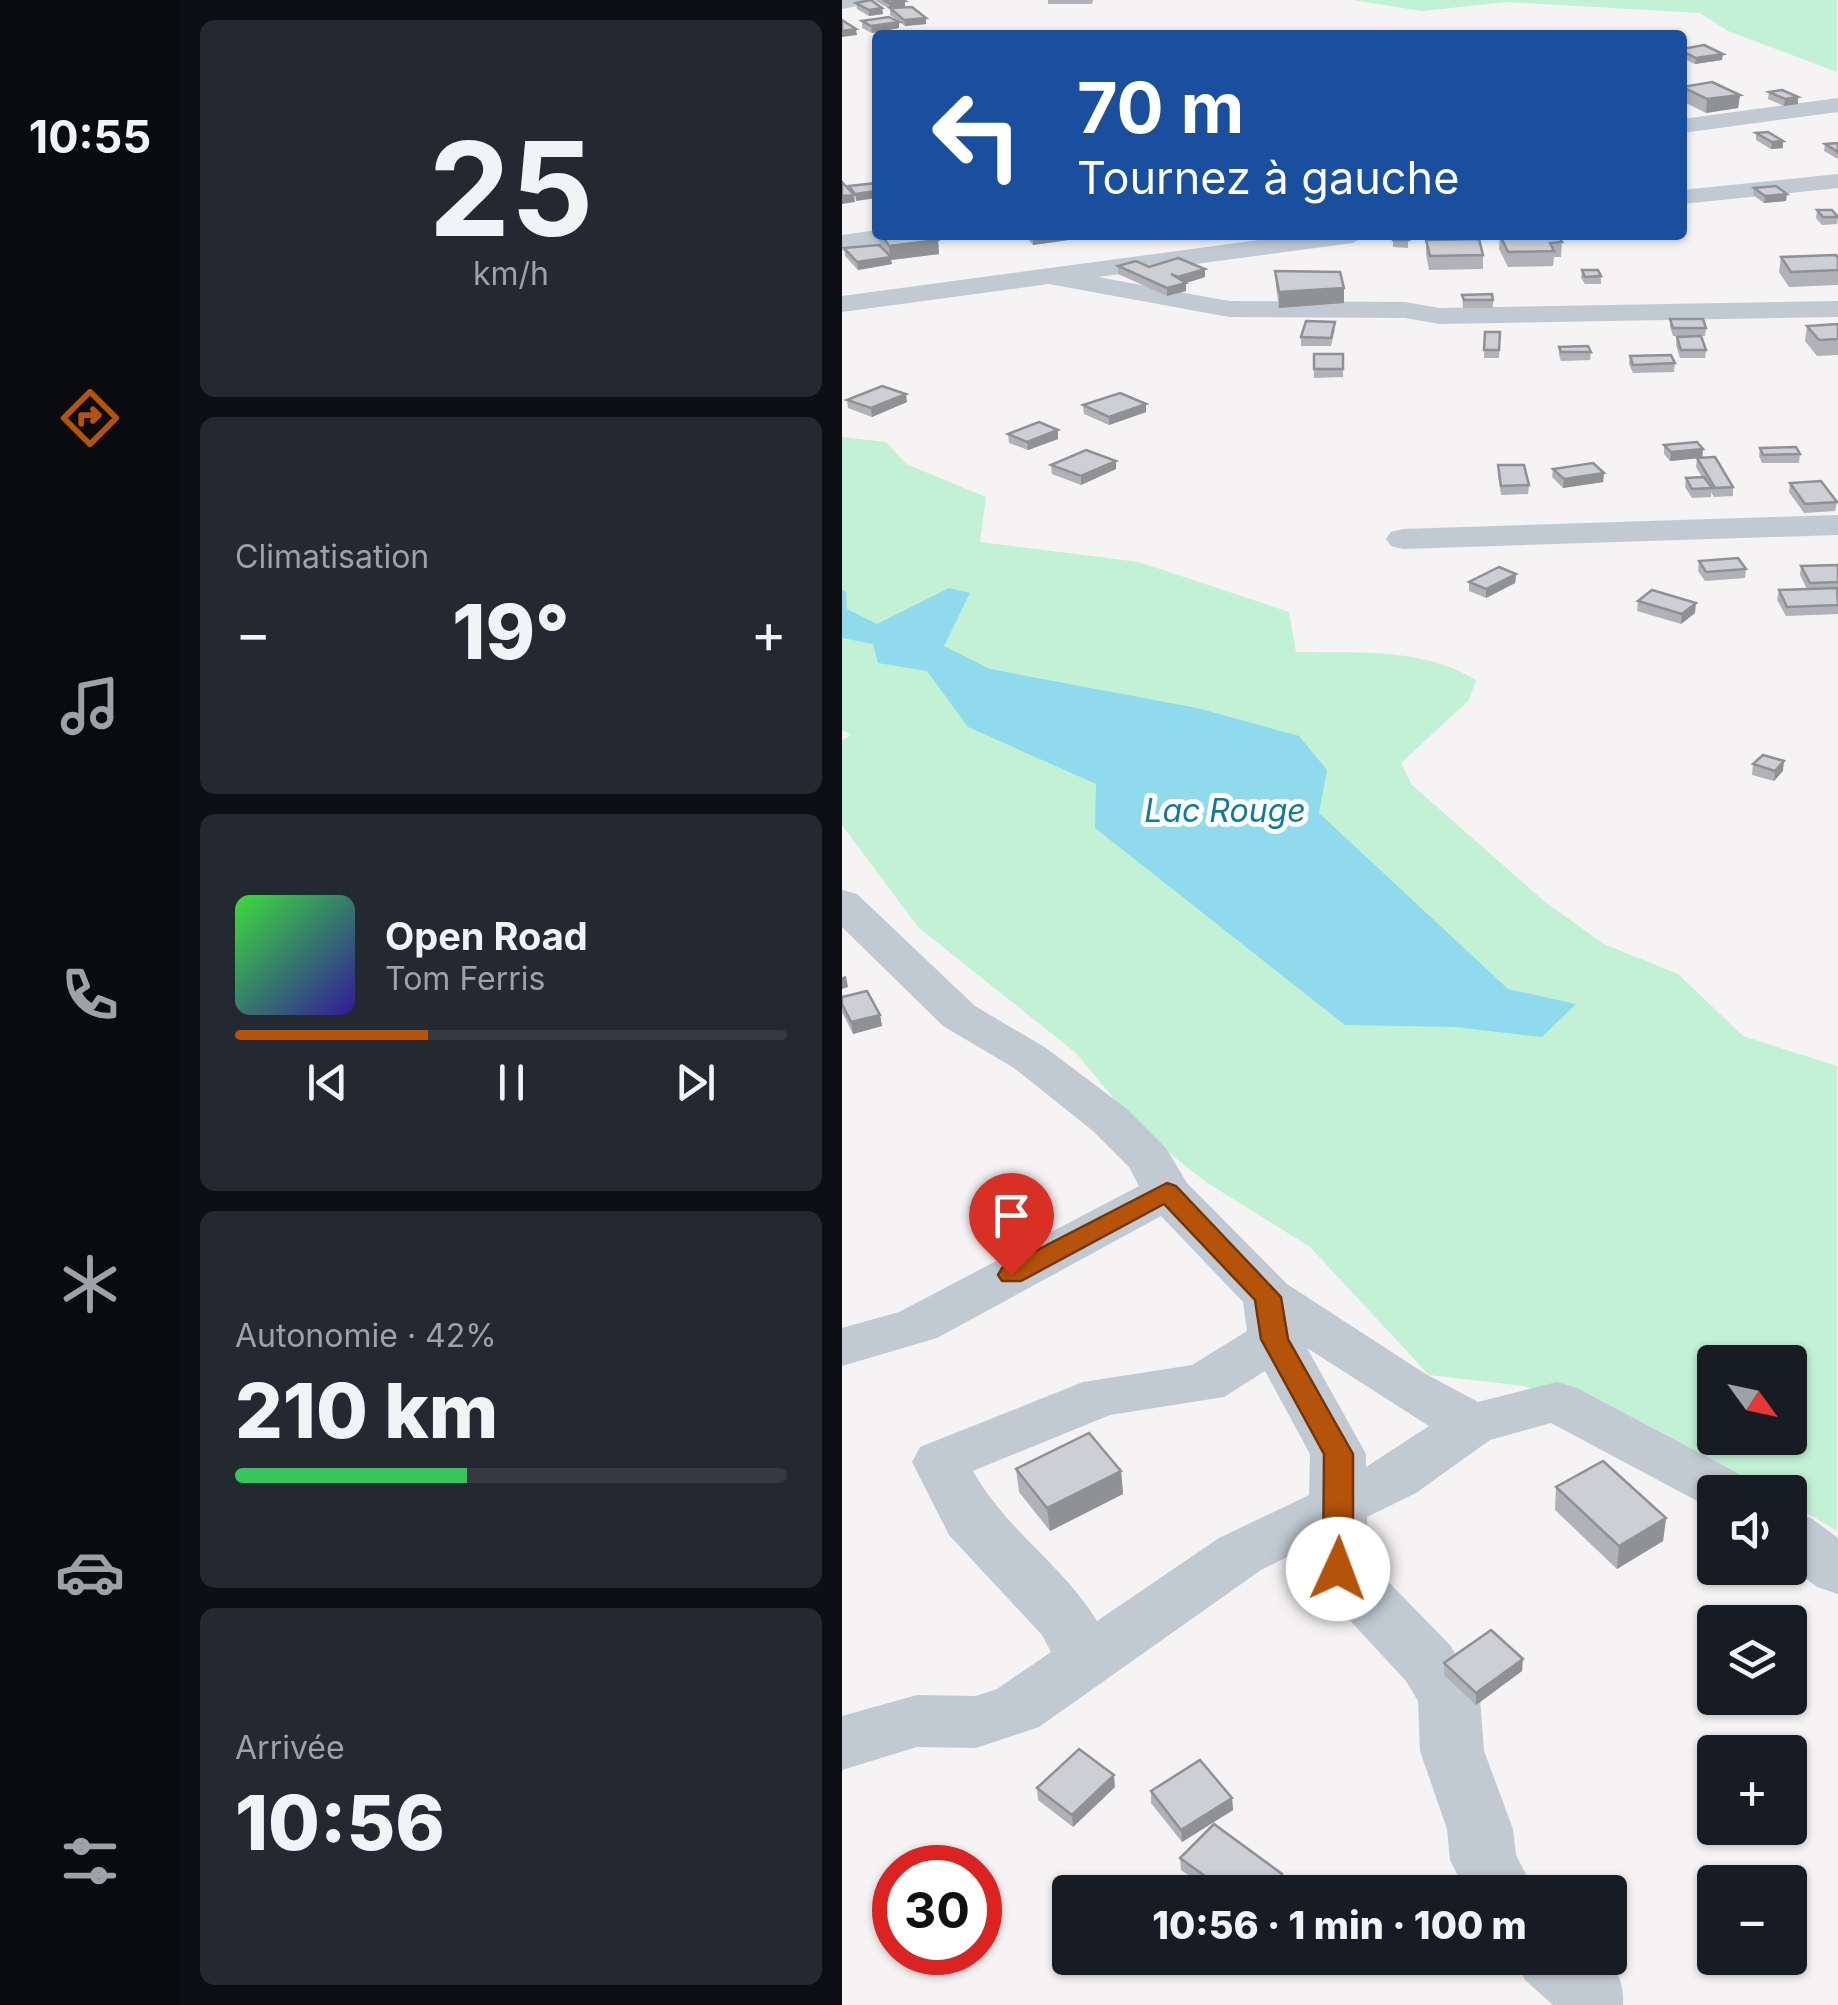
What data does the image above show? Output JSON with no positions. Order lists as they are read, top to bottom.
{
  "water": ["Lac Rouge"],
  "north": "bottom right",
  "page": {
    "tabs": "10:55",
    "tile": [
      ["25", "km/h"],
      "Climatisation",
      ["Autonomie · 42%", "210 km"],
      ["Arrivée", "10:56"]
    ],
    "turn": ["70 m", "Tournez à gauche"],
    "heat": ["−", "19°", "+"],
    "song": ["Open Road", "Tom Ferris"],
    "map_buttons": ["+", "−"],
    "limit": "30",
    "trip": "10:56 · 1 min · 100 m"
  }
}
